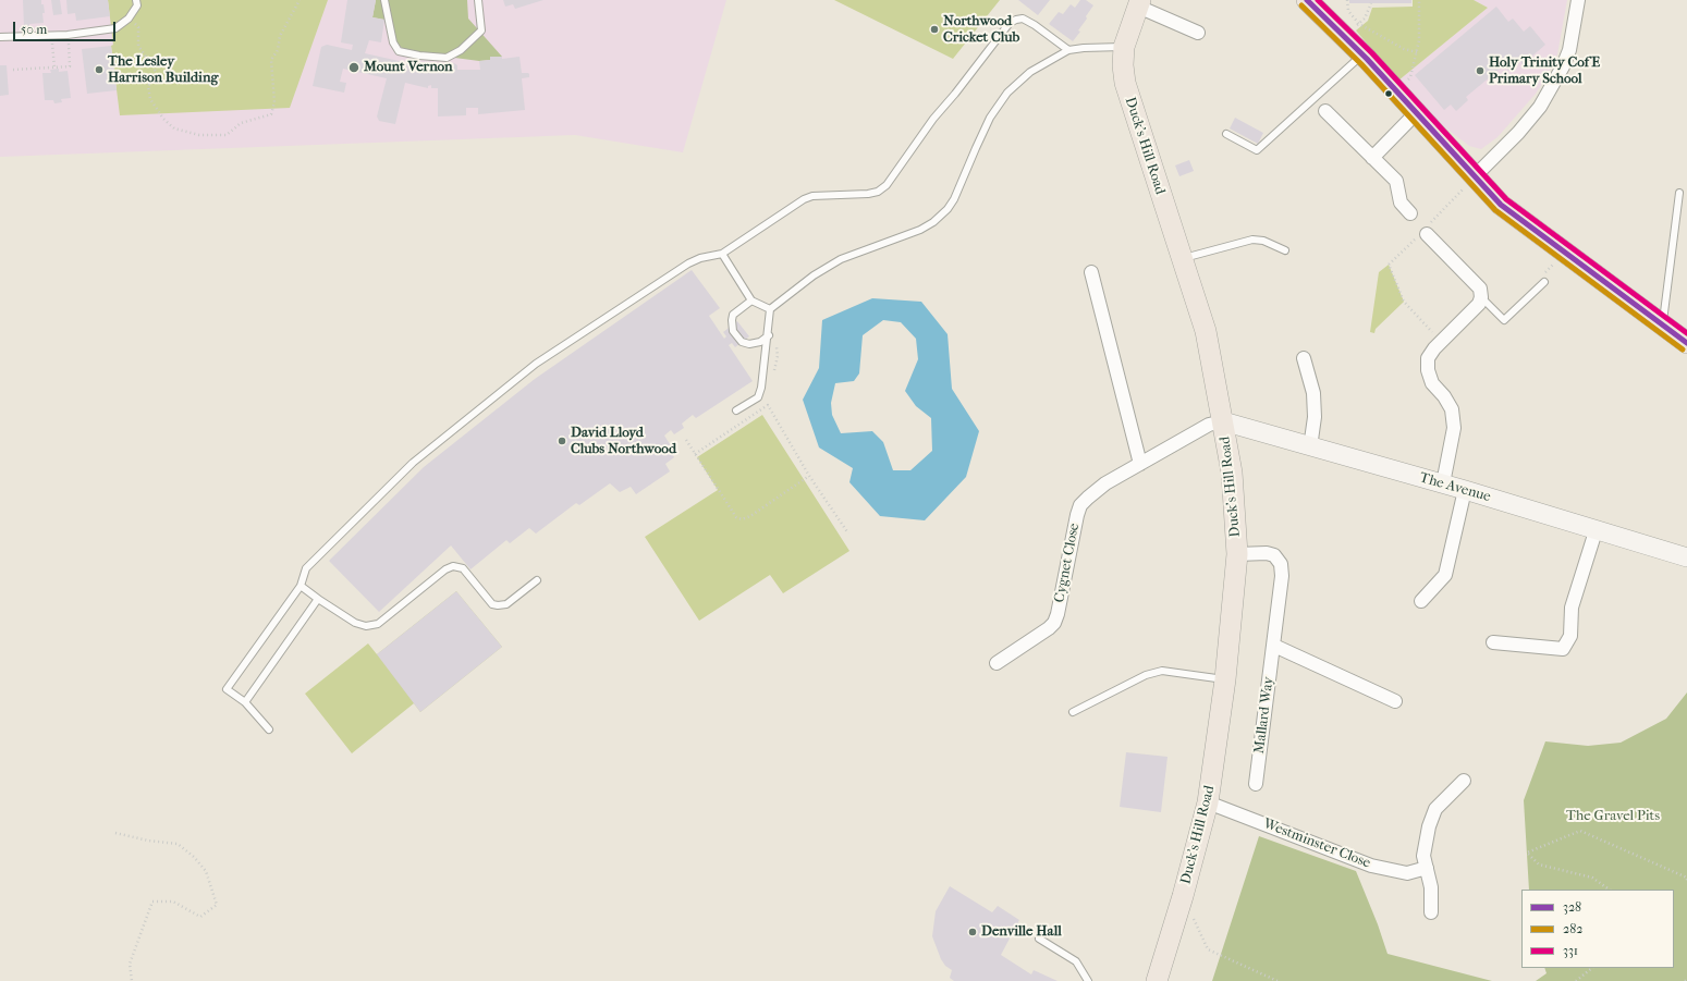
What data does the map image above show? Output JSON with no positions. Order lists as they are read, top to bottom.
{
  "streets": {
    "main road": ["Duck's Hill Road"],
    "street": [
      "The Avenue",
      "Cygnet Close",
      "Mallard Way",
      "Westminster Close"
    ]
  },
  "crossings": [
    ["Duck's Hill Road", "The Avenue"],
    ["Duck's Hill Road", "Cygnet Close"],
    ["Duck's Hill Road", "Mallard Way"],
    ["Duck's Hill Road", "Westminster Close"],
    ["The Avenue", "Cygnet Close"]
  ],
  "parks": ["The Gravel Pits"],
  "places": [
    "Northwood Cricket Club",
    "Mount Vernon",
    "The Lesley Harrison Building",
    "Holy Trinity CofE Primary School",
    "David Lloyd Clubs Northwood",
    "Denville Hall"
  ],
  "lines": ["transit line 328", "transit line 331", "transit line 282"],
  "legend": ["328", "282", "331"],
  "scale_bar": "50 m"
}
